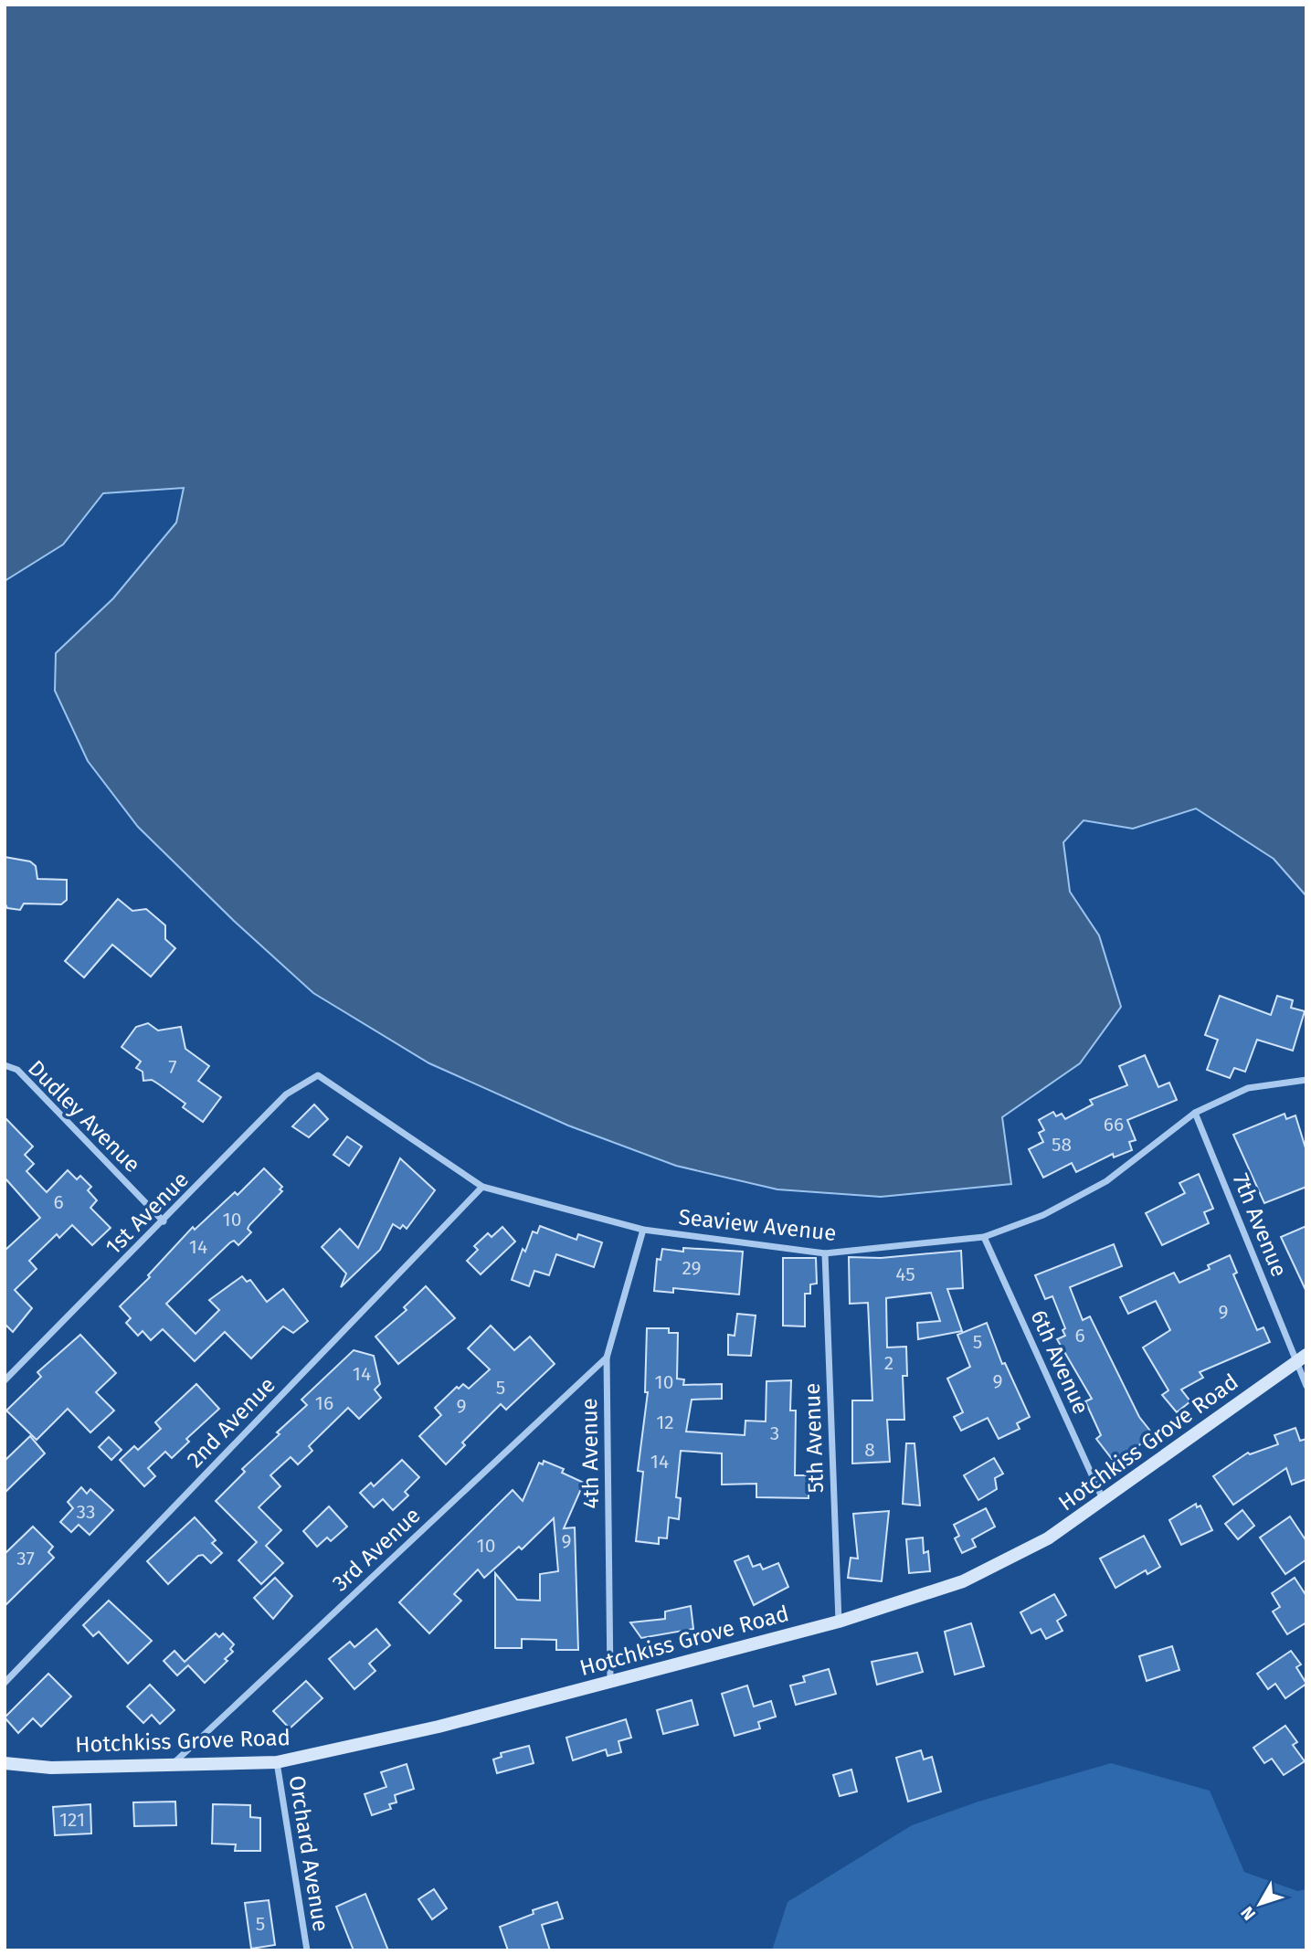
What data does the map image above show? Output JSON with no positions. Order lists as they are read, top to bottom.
{
  "streets": {
    "main road": ["Hotchkiss Grove Road"],
    "street": [
      "Dudley Avenue",
      "1st Avenue",
      "Seaview Avenue",
      "7th Avenue",
      "6th Avenue",
      "2nd Avenue",
      "5th Avenue",
      "4th Avenue",
      "3rd Avenue",
      "Orchard Avenue"
    ]
  },
  "crossings": [
    ["Dudley Avenue", "1st Avenue"],
    ["1st Avenue", "Seaview Avenue"],
    ["Seaview Avenue", "7th Avenue"],
    ["Seaview Avenue", "6th Avenue"],
    ["Seaview Avenue", "2nd Avenue"],
    ["Seaview Avenue", "5th Avenue"],
    ["Seaview Avenue", "4th Avenue"],
    ["7th Avenue", "Hotchkiss Grove Road"],
    ["6th Avenue", "Hotchkiss Grove Road"],
    ["5th Avenue", "Hotchkiss Grove Road"],
    ["Hotchkiss Grove Road", "4th Avenue"],
    ["Hotchkiss Grove Road", "3rd Avenue"],
    ["Hotchkiss Grove Road", "Orchard Avenue"],
    ["4th Avenue", "3rd Avenue"]
  ],
  "house_numbers": [
    "7",
    "66",
    "58",
    "6",
    "10",
    "14",
    "29",
    "45",
    "9",
    "6",
    "5",
    "2",
    "14",
    "9",
    "10",
    "5",
    "16",
    "9",
    "12",
    "3",
    "8",
    "14",
    "33",
    "9",
    "10",
    "37",
    "121",
    "5"
  ],
  "north": "bottom left"
}
